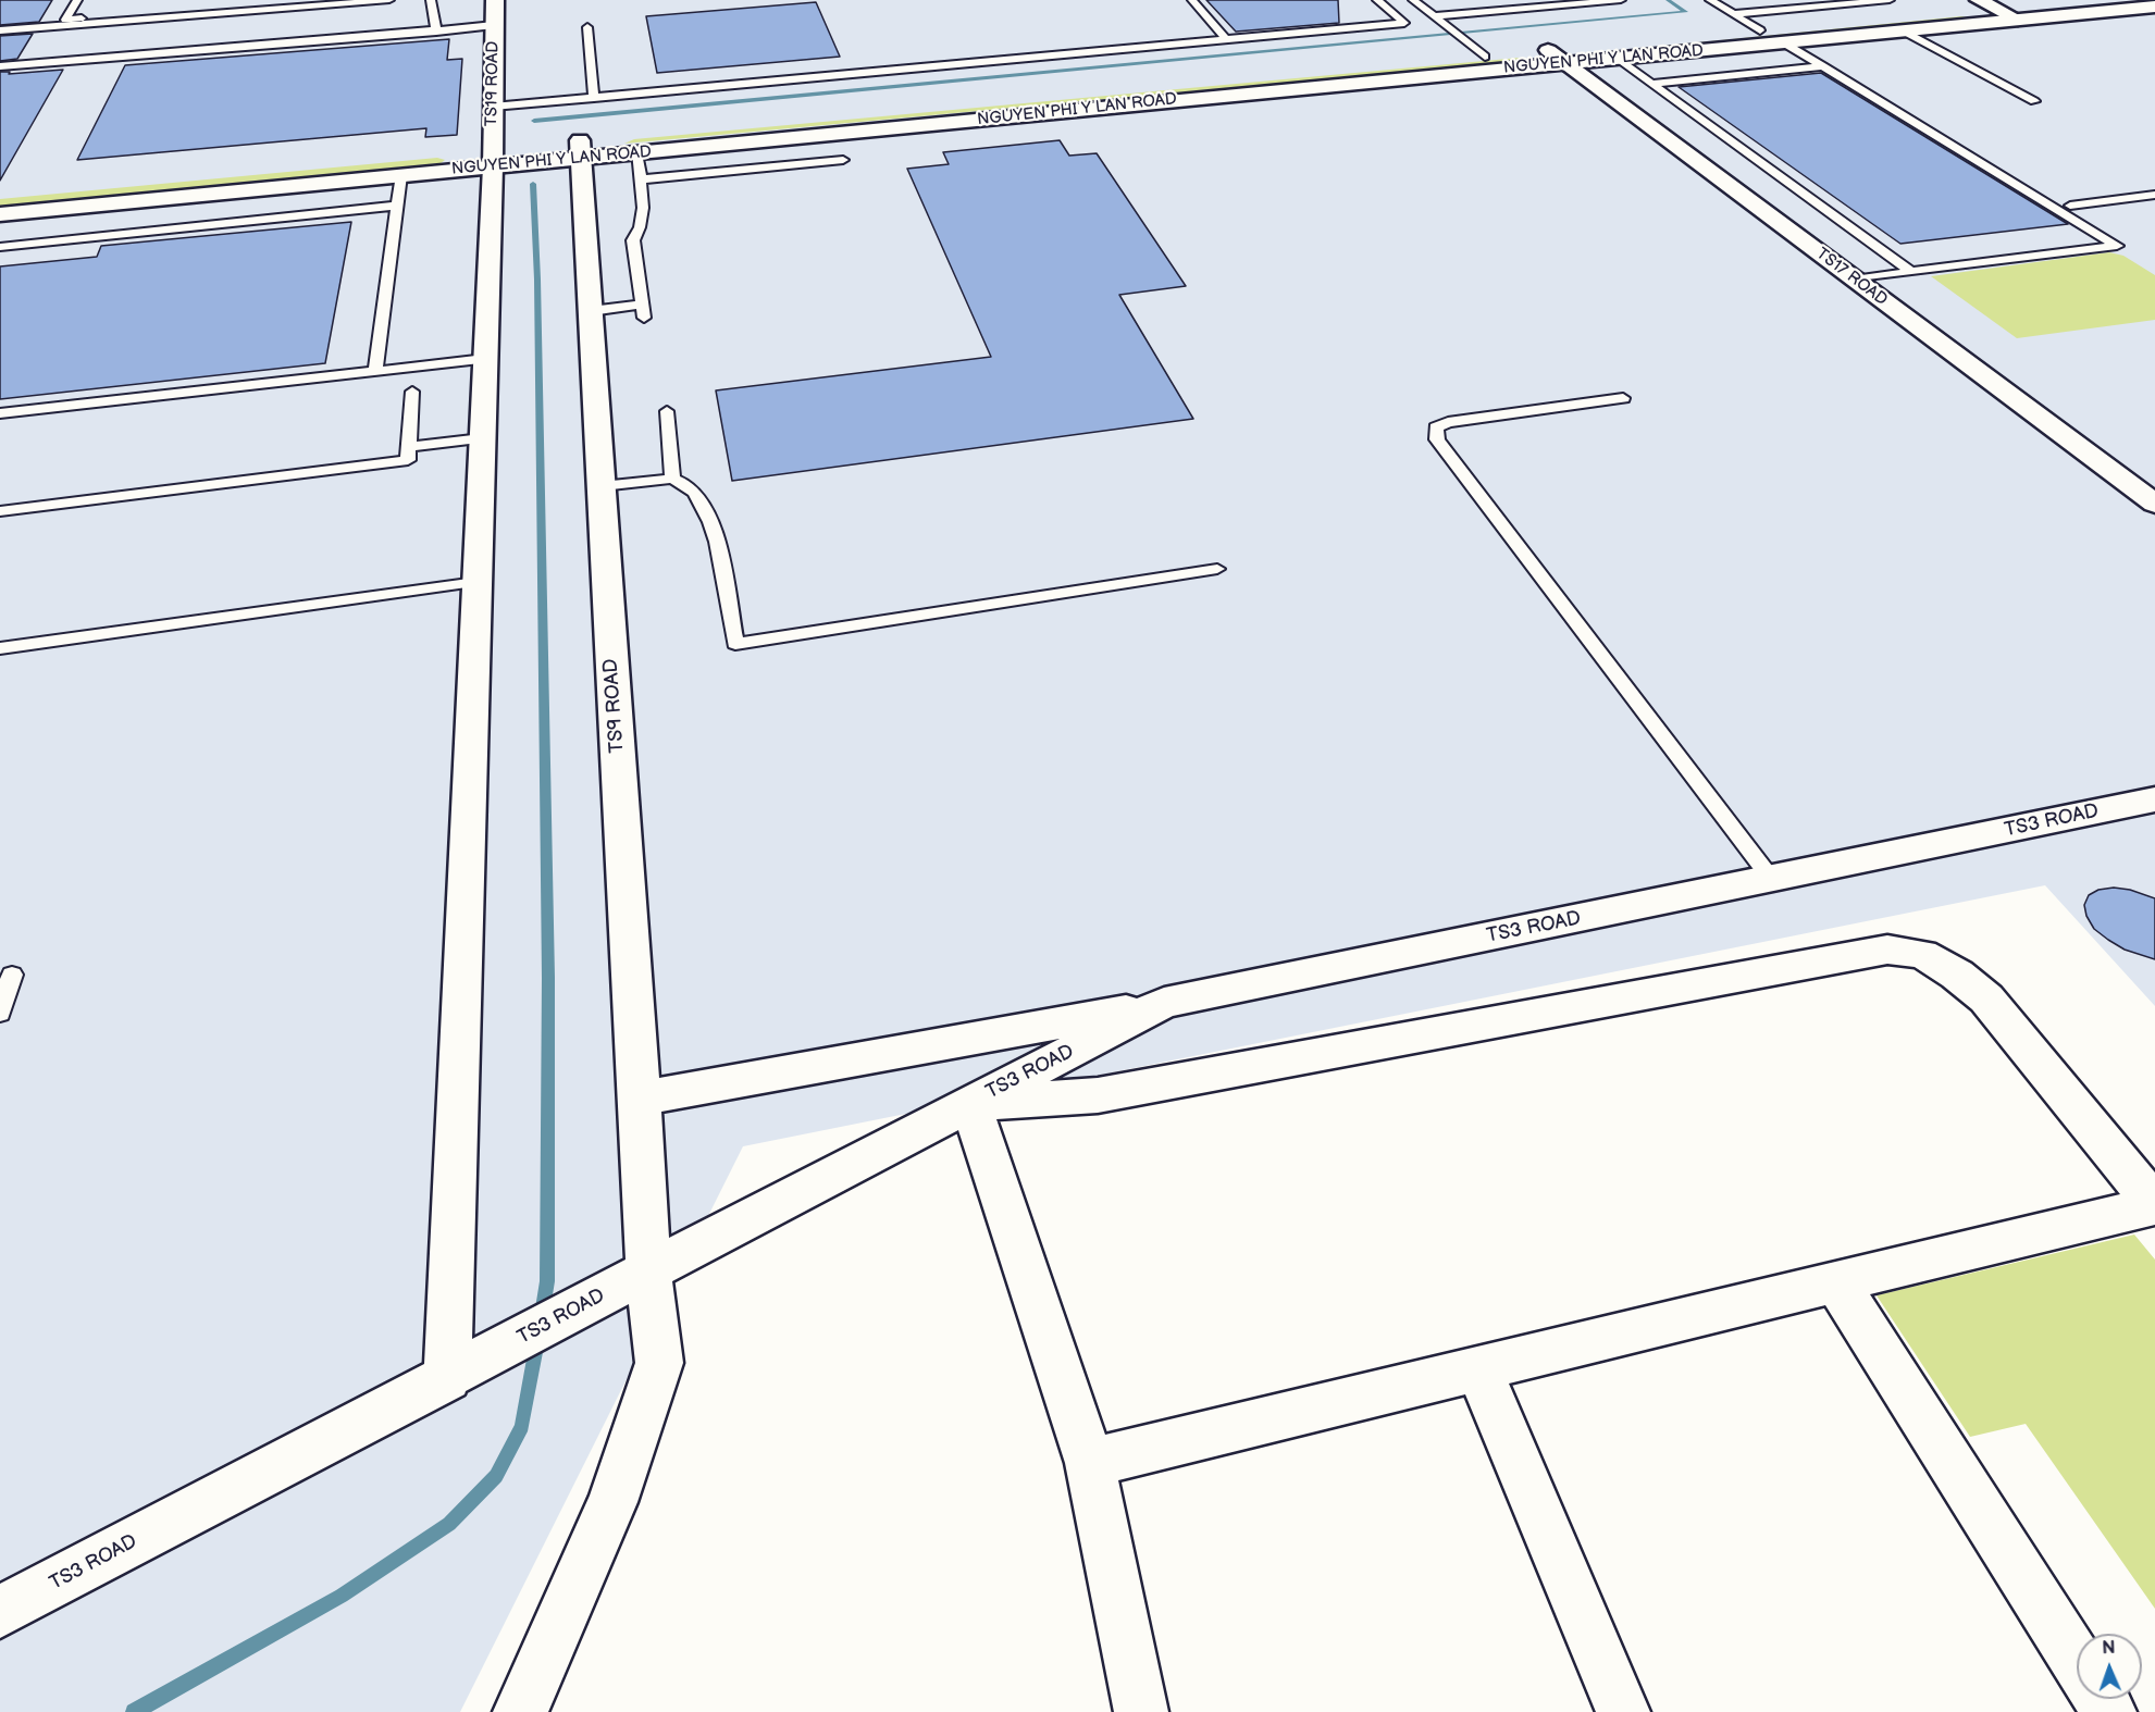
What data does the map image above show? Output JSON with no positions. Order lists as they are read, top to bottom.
{
  "streets": {
    "street": [
      "NGUYEN PHI Y LAN ROAD",
      "TS19 ROAD",
      "TS17 ROAD",
      "TS9 ROAD",
      "TS3 ROAD"
    ]
  },
  "crossings": [
    ["NGUYEN PHI Y LAN ROAD", "TS19 ROAD"],
    ["NGUYEN PHI Y LAN ROAD", "TS17 ROAD"],
    ["NGUYEN PHI Y LAN ROAD", "TS9 ROAD"],
    ["TS19 ROAD", "TS3 ROAD"],
    ["TS9 ROAD", "TS3 ROAD"]
  ],
  "north": "top"
}
